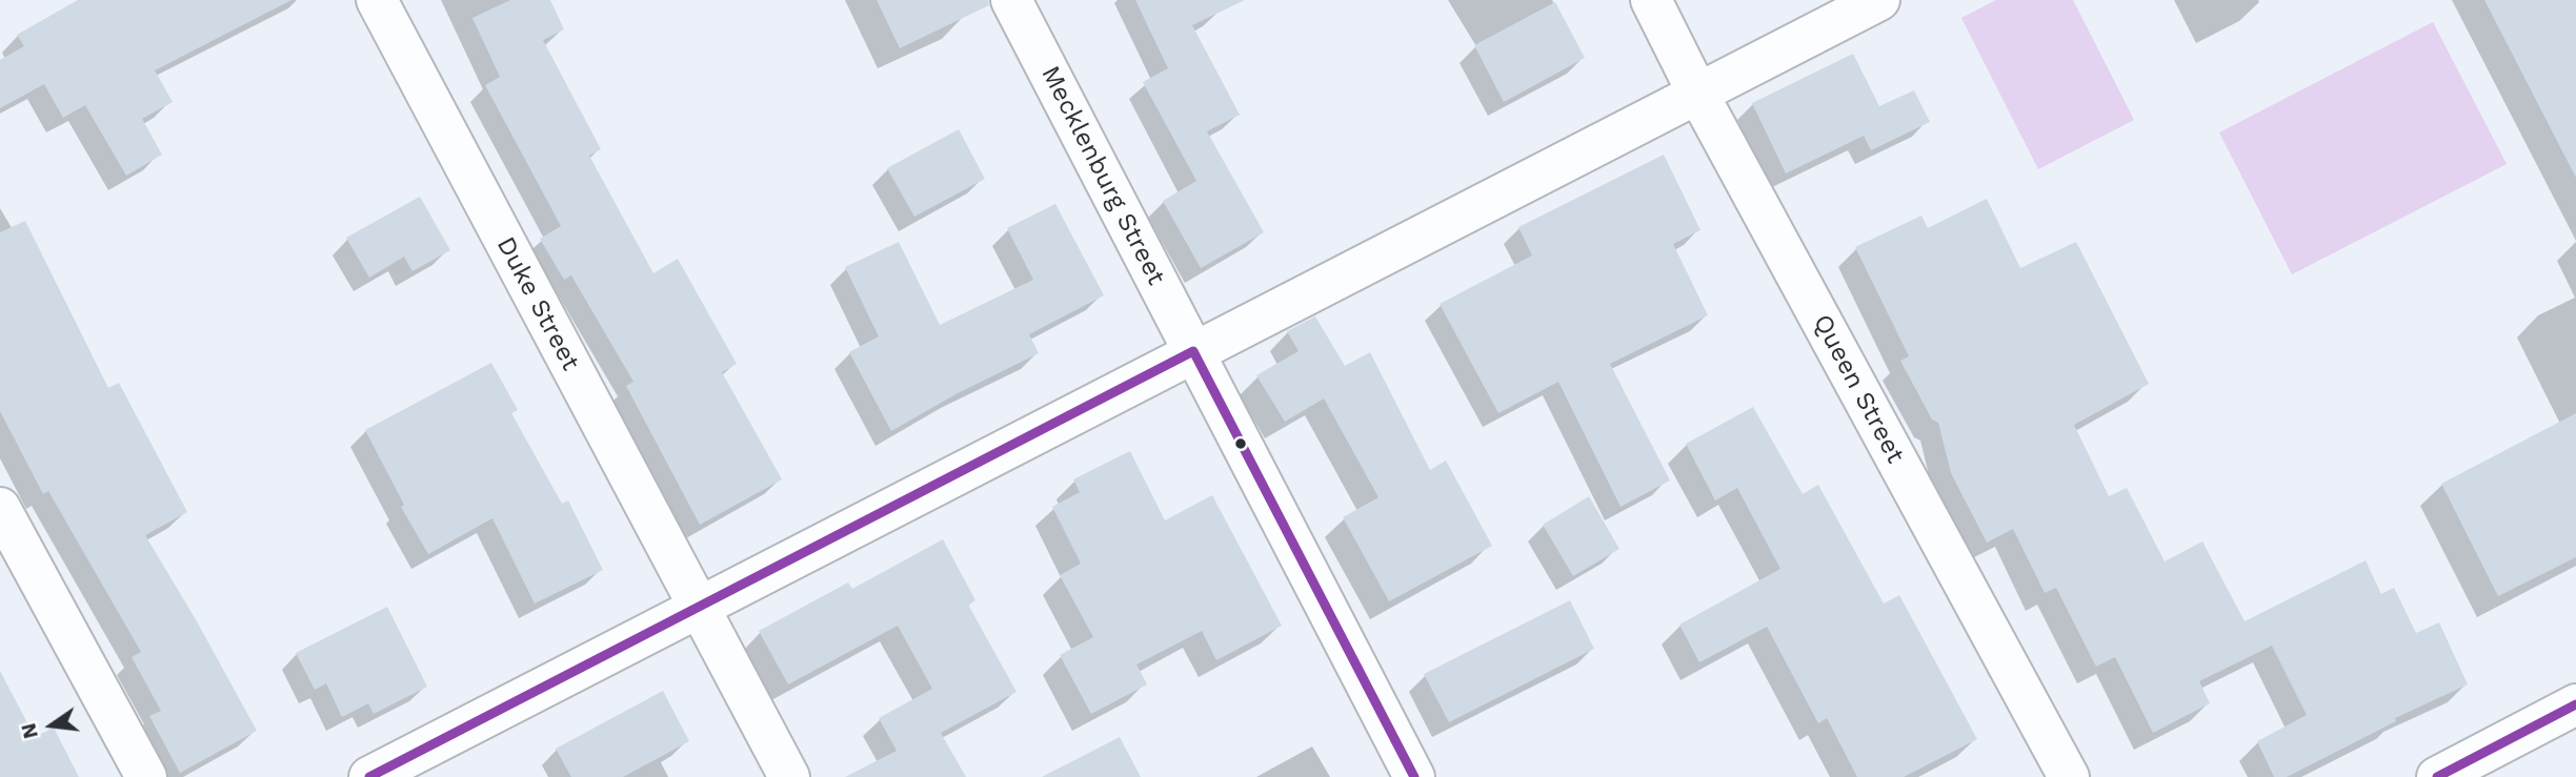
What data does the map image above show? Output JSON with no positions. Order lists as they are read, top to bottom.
{
  "streets": {
    "street": ["Mecklenburg Street", "Duke Street", "Queen Street"]
  },
  "north": "left"
}
